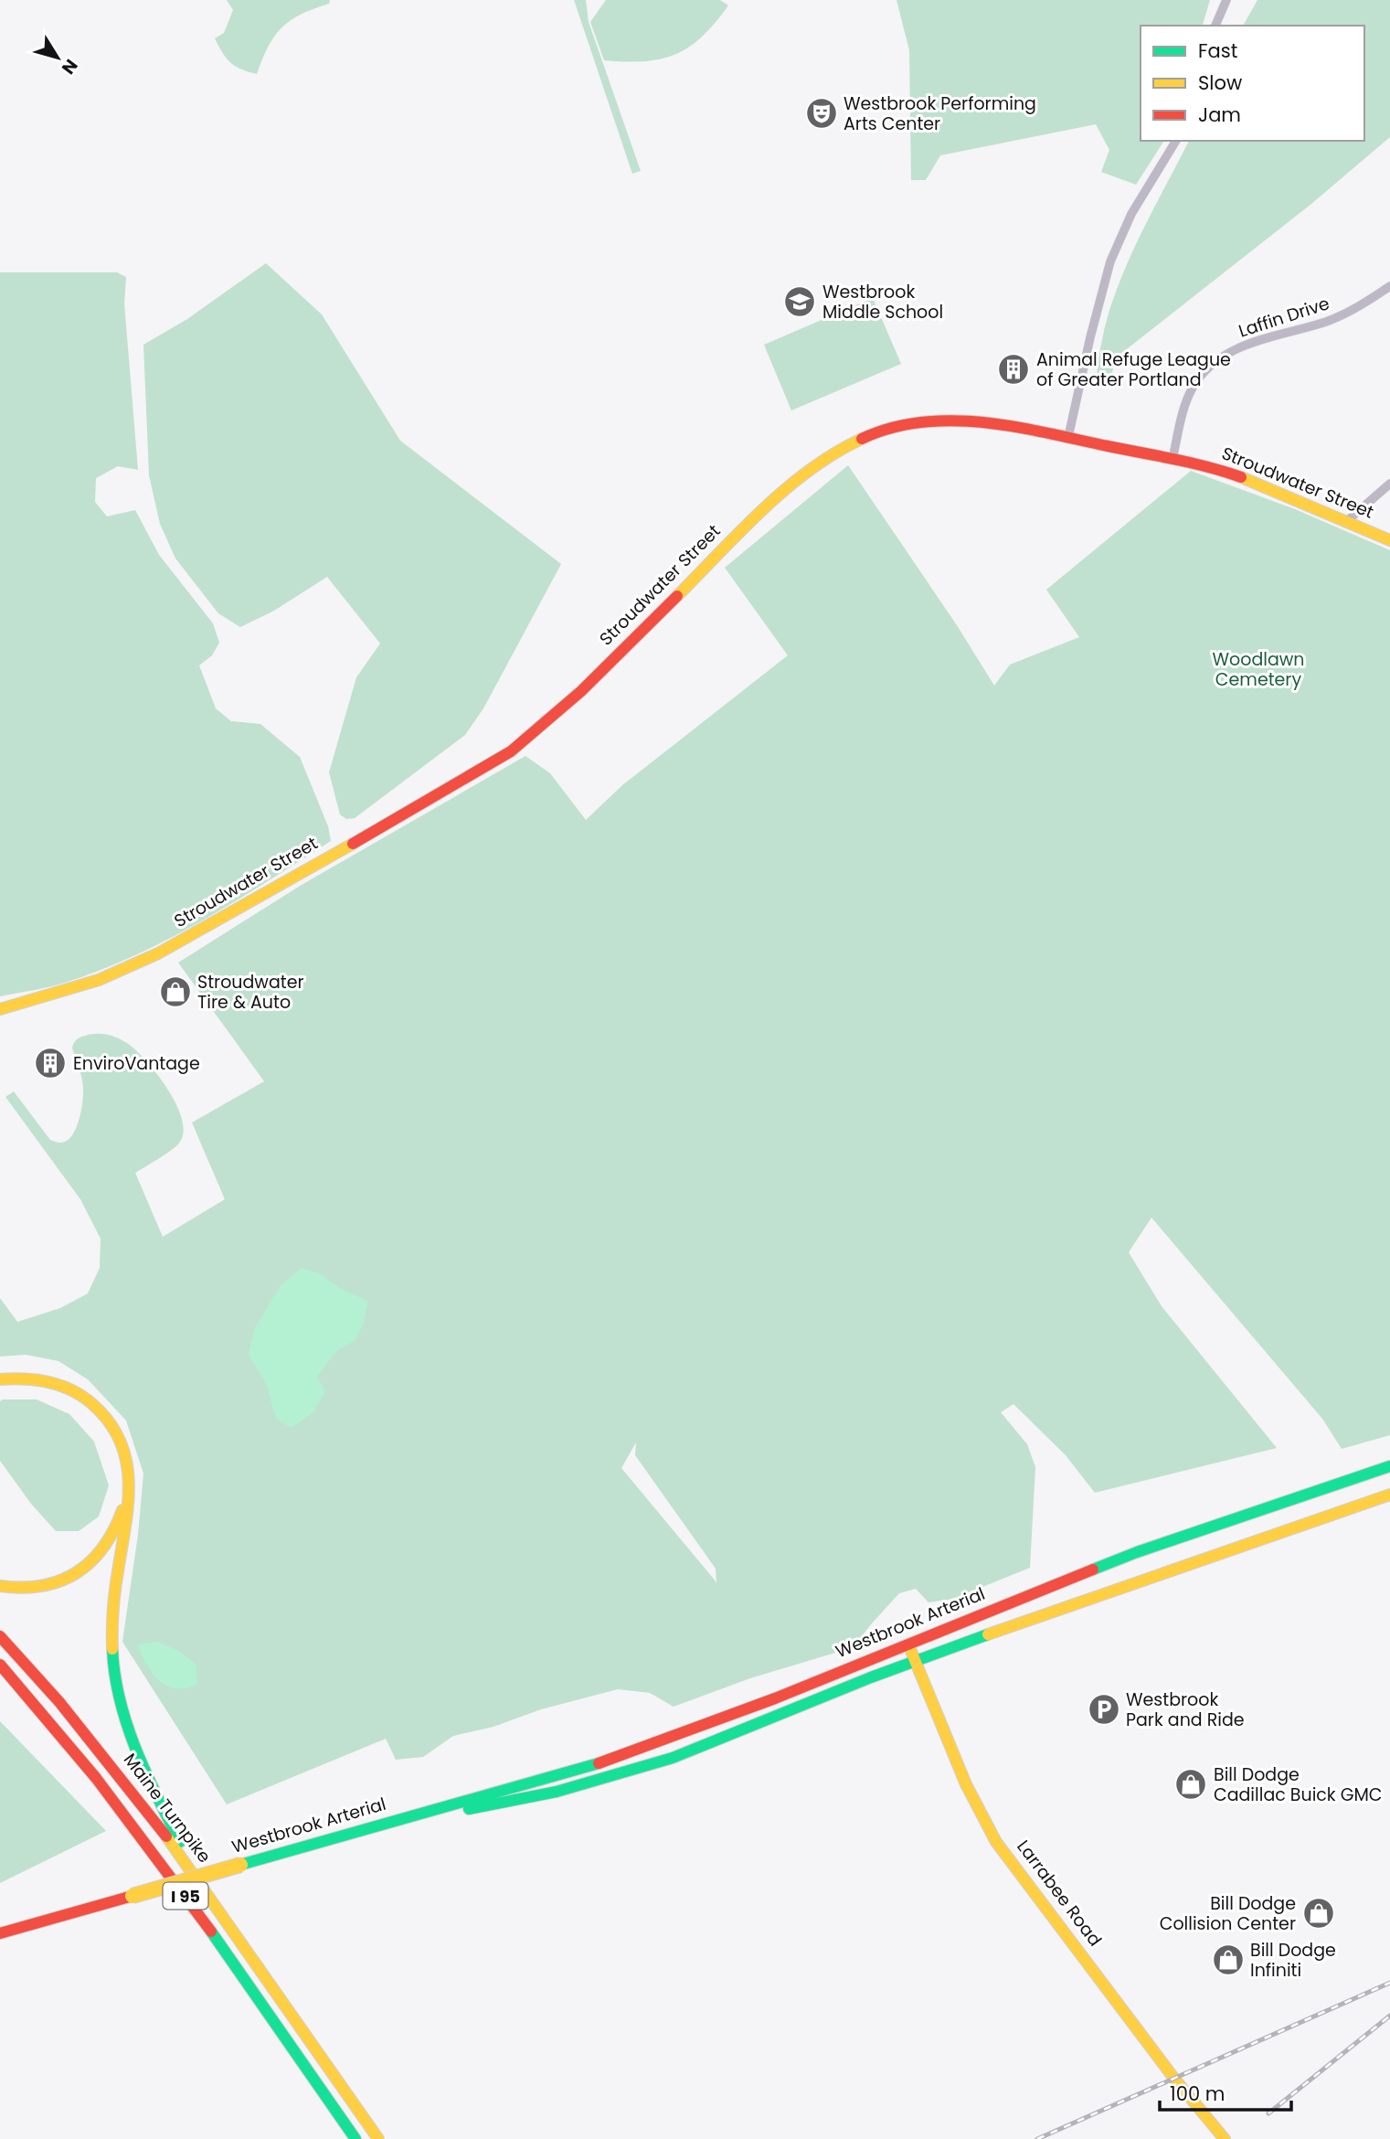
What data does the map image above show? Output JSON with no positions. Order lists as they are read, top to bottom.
{
  "streets": {
    "main road": [
      "Stroudwater Street",
      "Westbrook Arterial",
      "Maine Turnpike",
      "Larrabee Road",
      "I 95"
    ],
    "street": ["Laffin Drive"]
  },
  "crossings": [
    ["Laffin Drive", "Stroudwater Street"],
    ["Westbrook Arterial", "Larrabee Road"]
  ],
  "parks": ["Woodlawn Cemetery"],
  "places": {
    "theatre": ["Westbrook Performing Arts Center"],
    "school or university": ["Westbrook Middle School"],
    "building": ["Animal Refuge League of Greater Portland", "EnviroVantage"],
    "shop": [
      "Stroudwater Tire & Auto",
      "Bill Dodge Cadillac Buick GMC",
      "Bill Dodge Collision Center",
      "Bill Dodge Infiniti"
    ],
    "parking": ["Westbrook Park and Ride"]
  },
  "legend": ["Fast", "Slow", "Jam"],
  "scale_bar": "100 m",
  "north": "bottom right"
}
